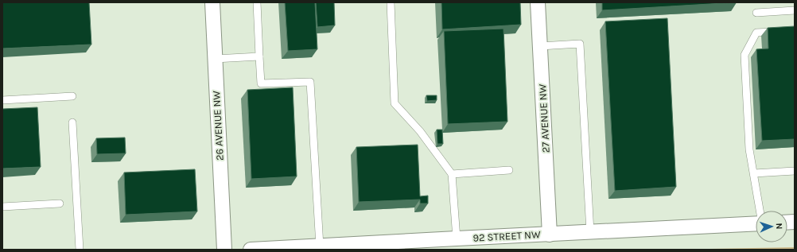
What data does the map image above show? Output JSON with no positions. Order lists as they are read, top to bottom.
{
  "streets": {
    "street": ["27 AVENUE NW", "26 AVENUE NW", "92 STREET NW"]
  },
  "crossings": [
    ["27 AVENUE NW", "92 STREET NW"]
  ],
  "north": "right"
}
